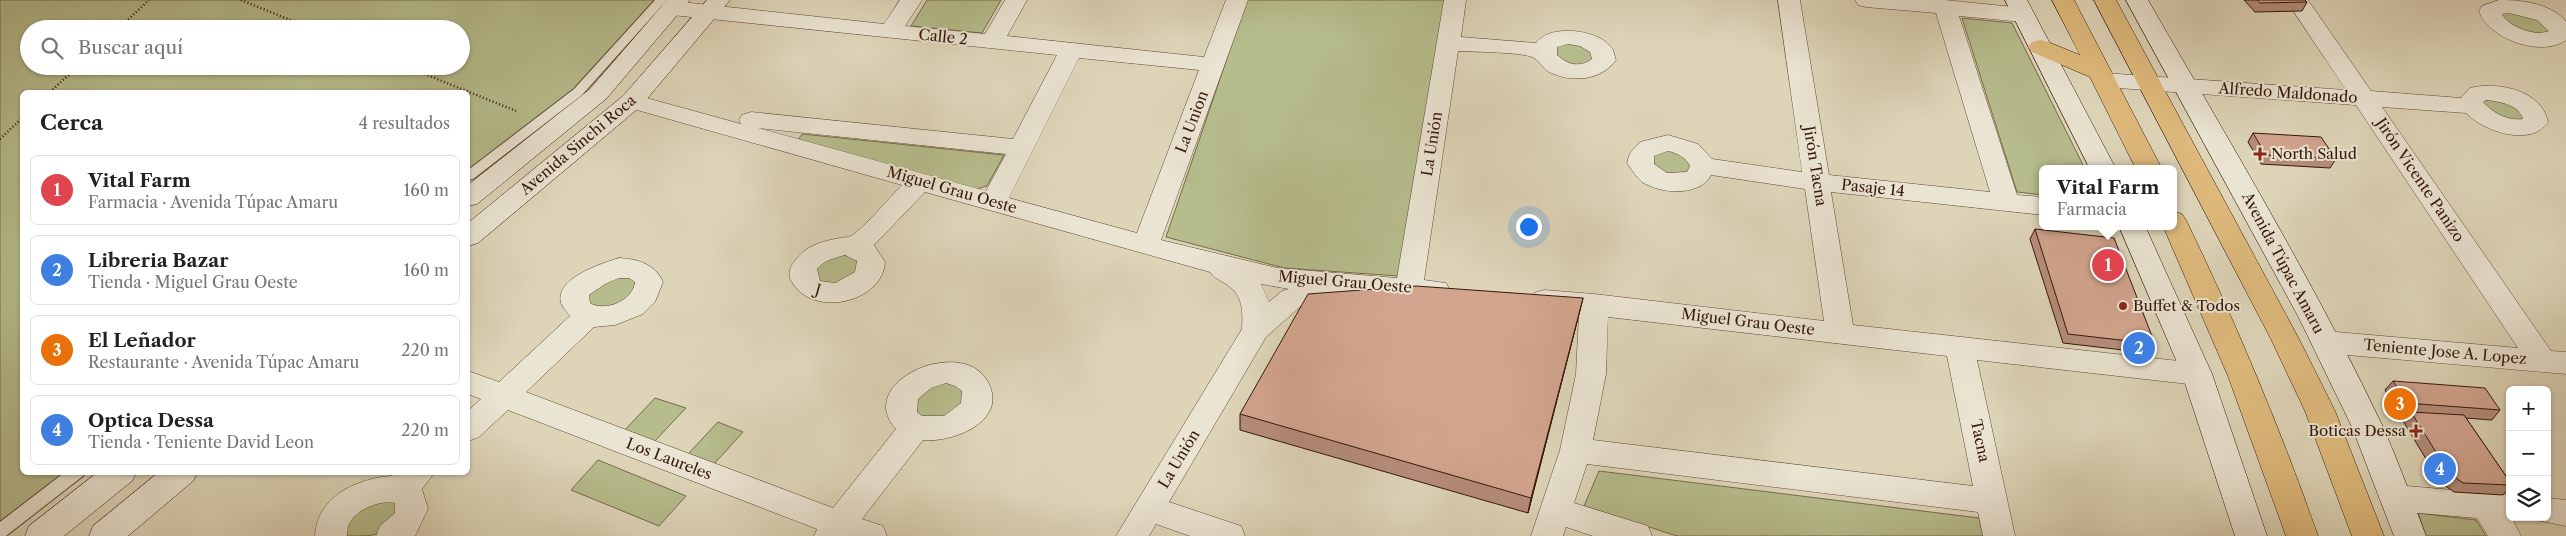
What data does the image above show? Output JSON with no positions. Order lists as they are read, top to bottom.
{
  "streets": {
    "street": [
      "Calle 2",
      "Alfredo Maldonado",
      "La Union",
      "La Unión",
      "Avenida Sinchi Roca",
      "Jirón Tacna",
      "Jirón Vicente Panizo",
      "Pasaje 14",
      "Miguel Grau Oeste",
      "Avenida Túpac Amaru",
      "Teniente Jose A. Lopez",
      "Tacna",
      "Los Laureles"
    ]
  },
  "crossings": [
    ["Calle 2", "La Union"],
    ["Calle 2", "Avenida Sinchi Roca"],
    ["Alfredo Maldonado", "Jirón Vicente Panizo"],
    ["Alfredo Maldonado", "Avenida Túpac Amaru"],
    ["La Union", "Miguel Grau Oeste"],
    ["La Unión", "Miguel Grau Oeste"],
    ["Avenida Sinchi Roca", "Miguel Grau Oeste"],
    ["Jirón Tacna", "Pasaje 14"],
    ["Jirón Tacna", "Miguel Grau Oeste"],
    ["Jirón Vicente Panizo", "Teniente Jose A. Lopez"],
    ["Miguel Grau Oeste", "Tacna"],
    ["Avenida Túpac Amaru", "Teniente Jose A. Lopez"]
  ],
  "places": {
    "health": ["North Salud", "Boticas Dessa"],
    "other": ["Buffet & Todos"]
  },
  "page": {
    "search": "Buscar aquí",
    "heading": ["Cerca", "4 resultados"],
    "list": [
      {
        "mark": "1",
        "name": "Vital Farm",
        "note": "Farmacia · Avenida Túpac Amaru",
        "value": "160 m"
      },
      {
        "mark": "2",
        "name": "Libreria Bazar",
        "note": "Tienda · Miguel Grau Oeste",
        "value": "160 m"
      },
      {
        "mark": "3",
        "name": "El Leñador",
        "note": "Restaurante · Avenida Túpac Amaru",
        "value": "220 m"
      },
      {
        "mark": "4",
        "name": "Optica Dessa",
        "note": "Tienda · Teniente David Leon",
        "value": "220 m"
      }
    ],
    "popup": ["Vital Farm", "Farmacia"],
    "pins": [
      "1",
      "2",
      "3",
      "4"
    ],
    "map_buttons": ["+", "−"]
  }
}
